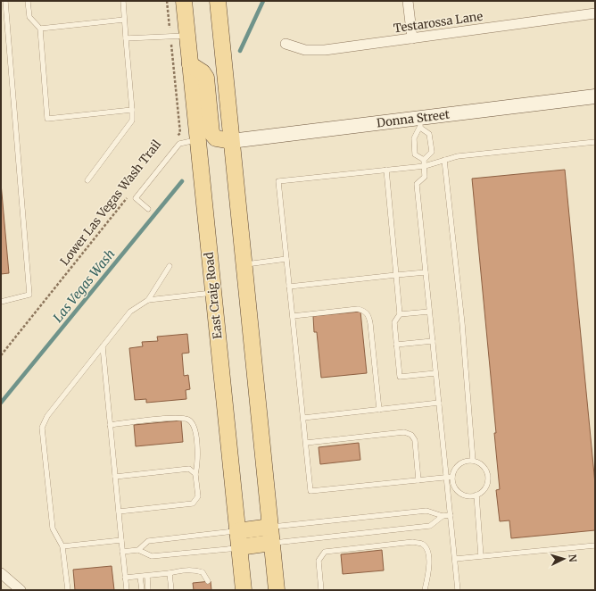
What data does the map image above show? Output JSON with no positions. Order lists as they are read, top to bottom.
{
  "streets": {
    "main road": ["East Craig Road"],
    "street": ["Testarossa Lane", "Donna Street"],
    "path": ["Lower Las Vegas Wash Trail"]
  },
  "water": ["Las Vegas Wash"],
  "north": "right"
}
